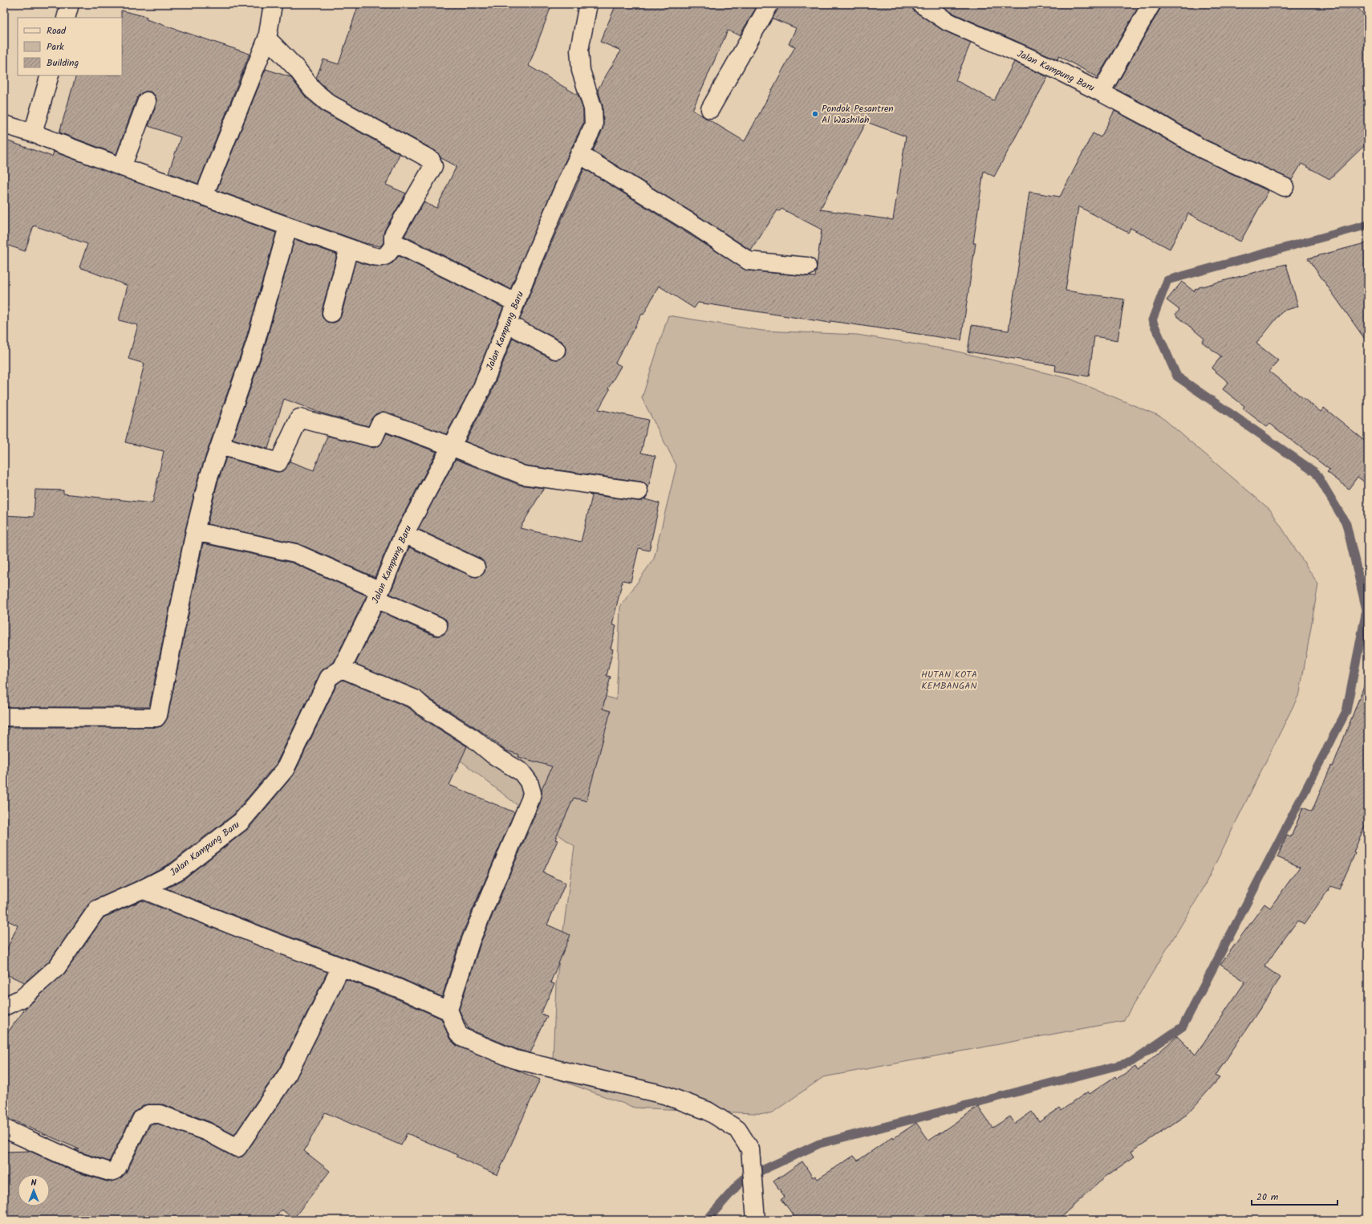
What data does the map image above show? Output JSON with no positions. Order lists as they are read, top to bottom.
{
  "streets": {
    "street": ["Jalan Kampung Baru"]
  },
  "parks": ["HUTAN KOTA KEMBANGAN"],
  "places": ["Pondok Pesantren Al Washilah"],
  "legend": ["Road", "Park", "Building"],
  "scale_bar": "20 m",
  "north": "top"
}
